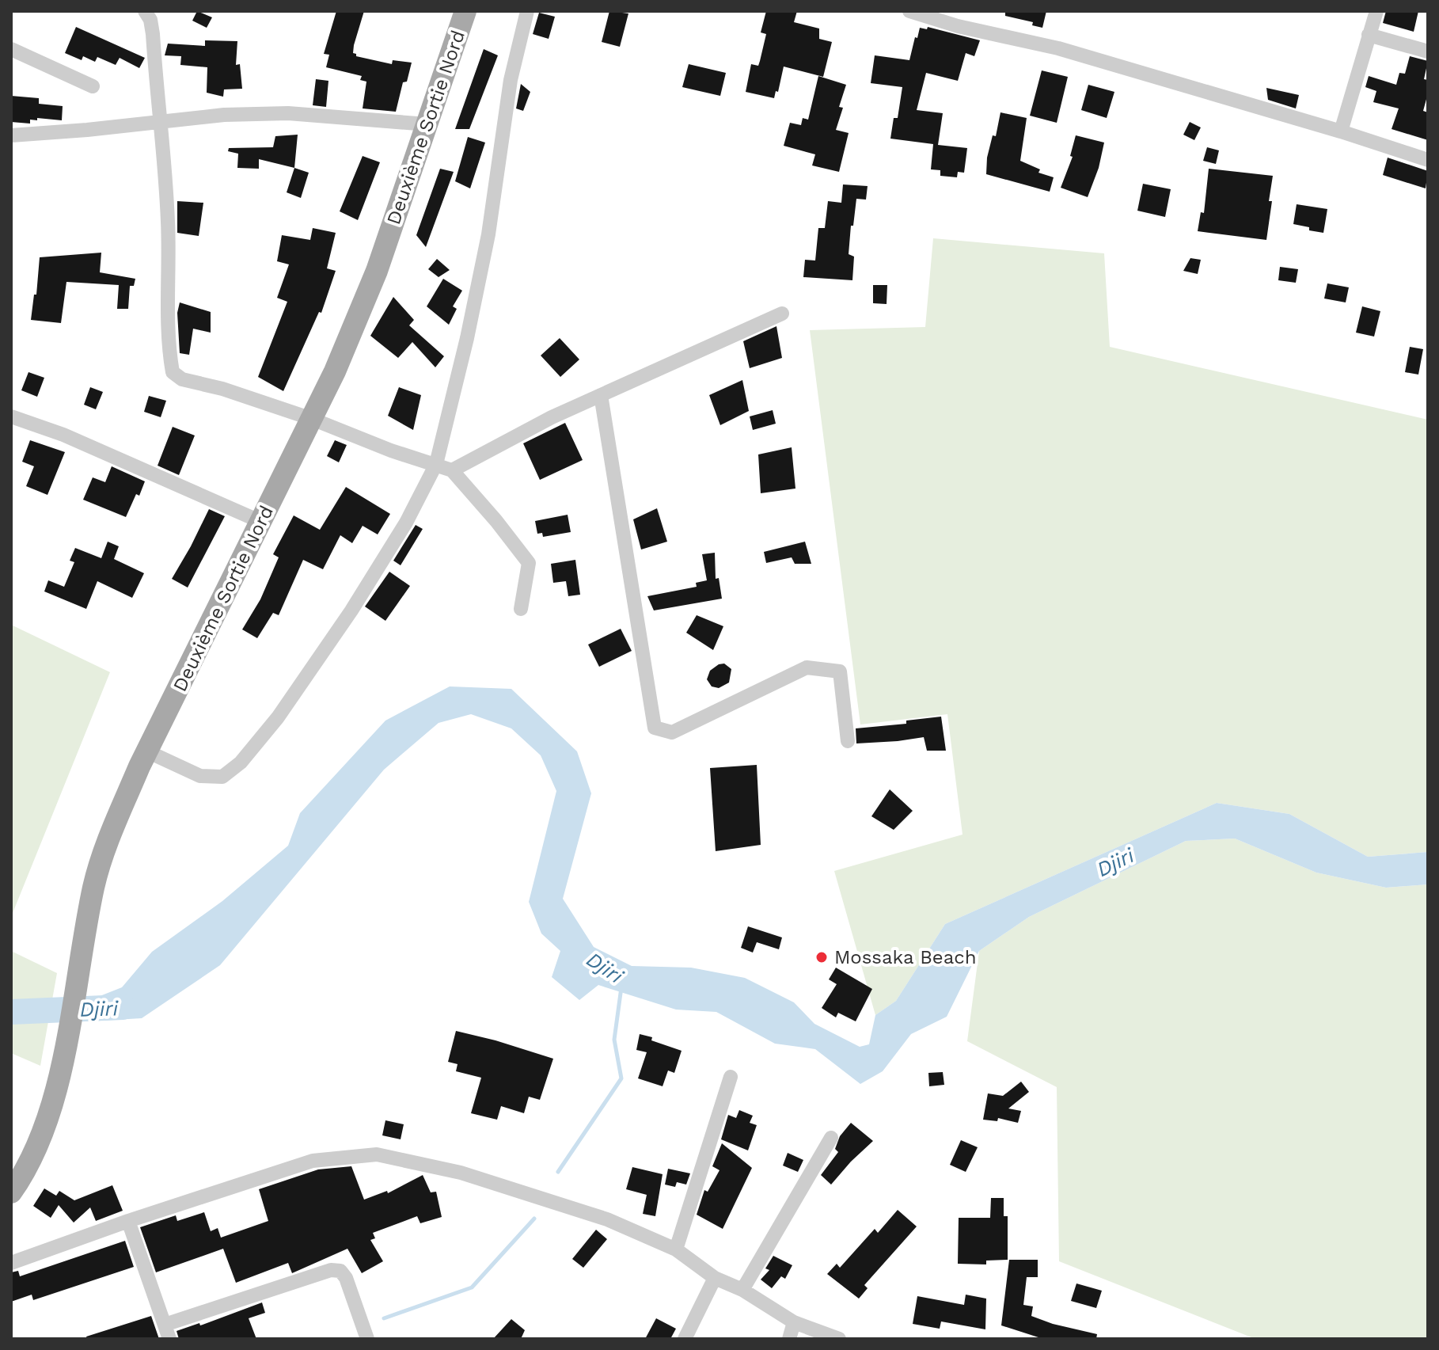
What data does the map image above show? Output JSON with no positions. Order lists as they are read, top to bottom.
{
  "streets": {
    "main road": ["Deuxième Sortie Nord"]
  },
  "water": ["Djiri"],
  "places": ["Mossaka Beach"]
}
